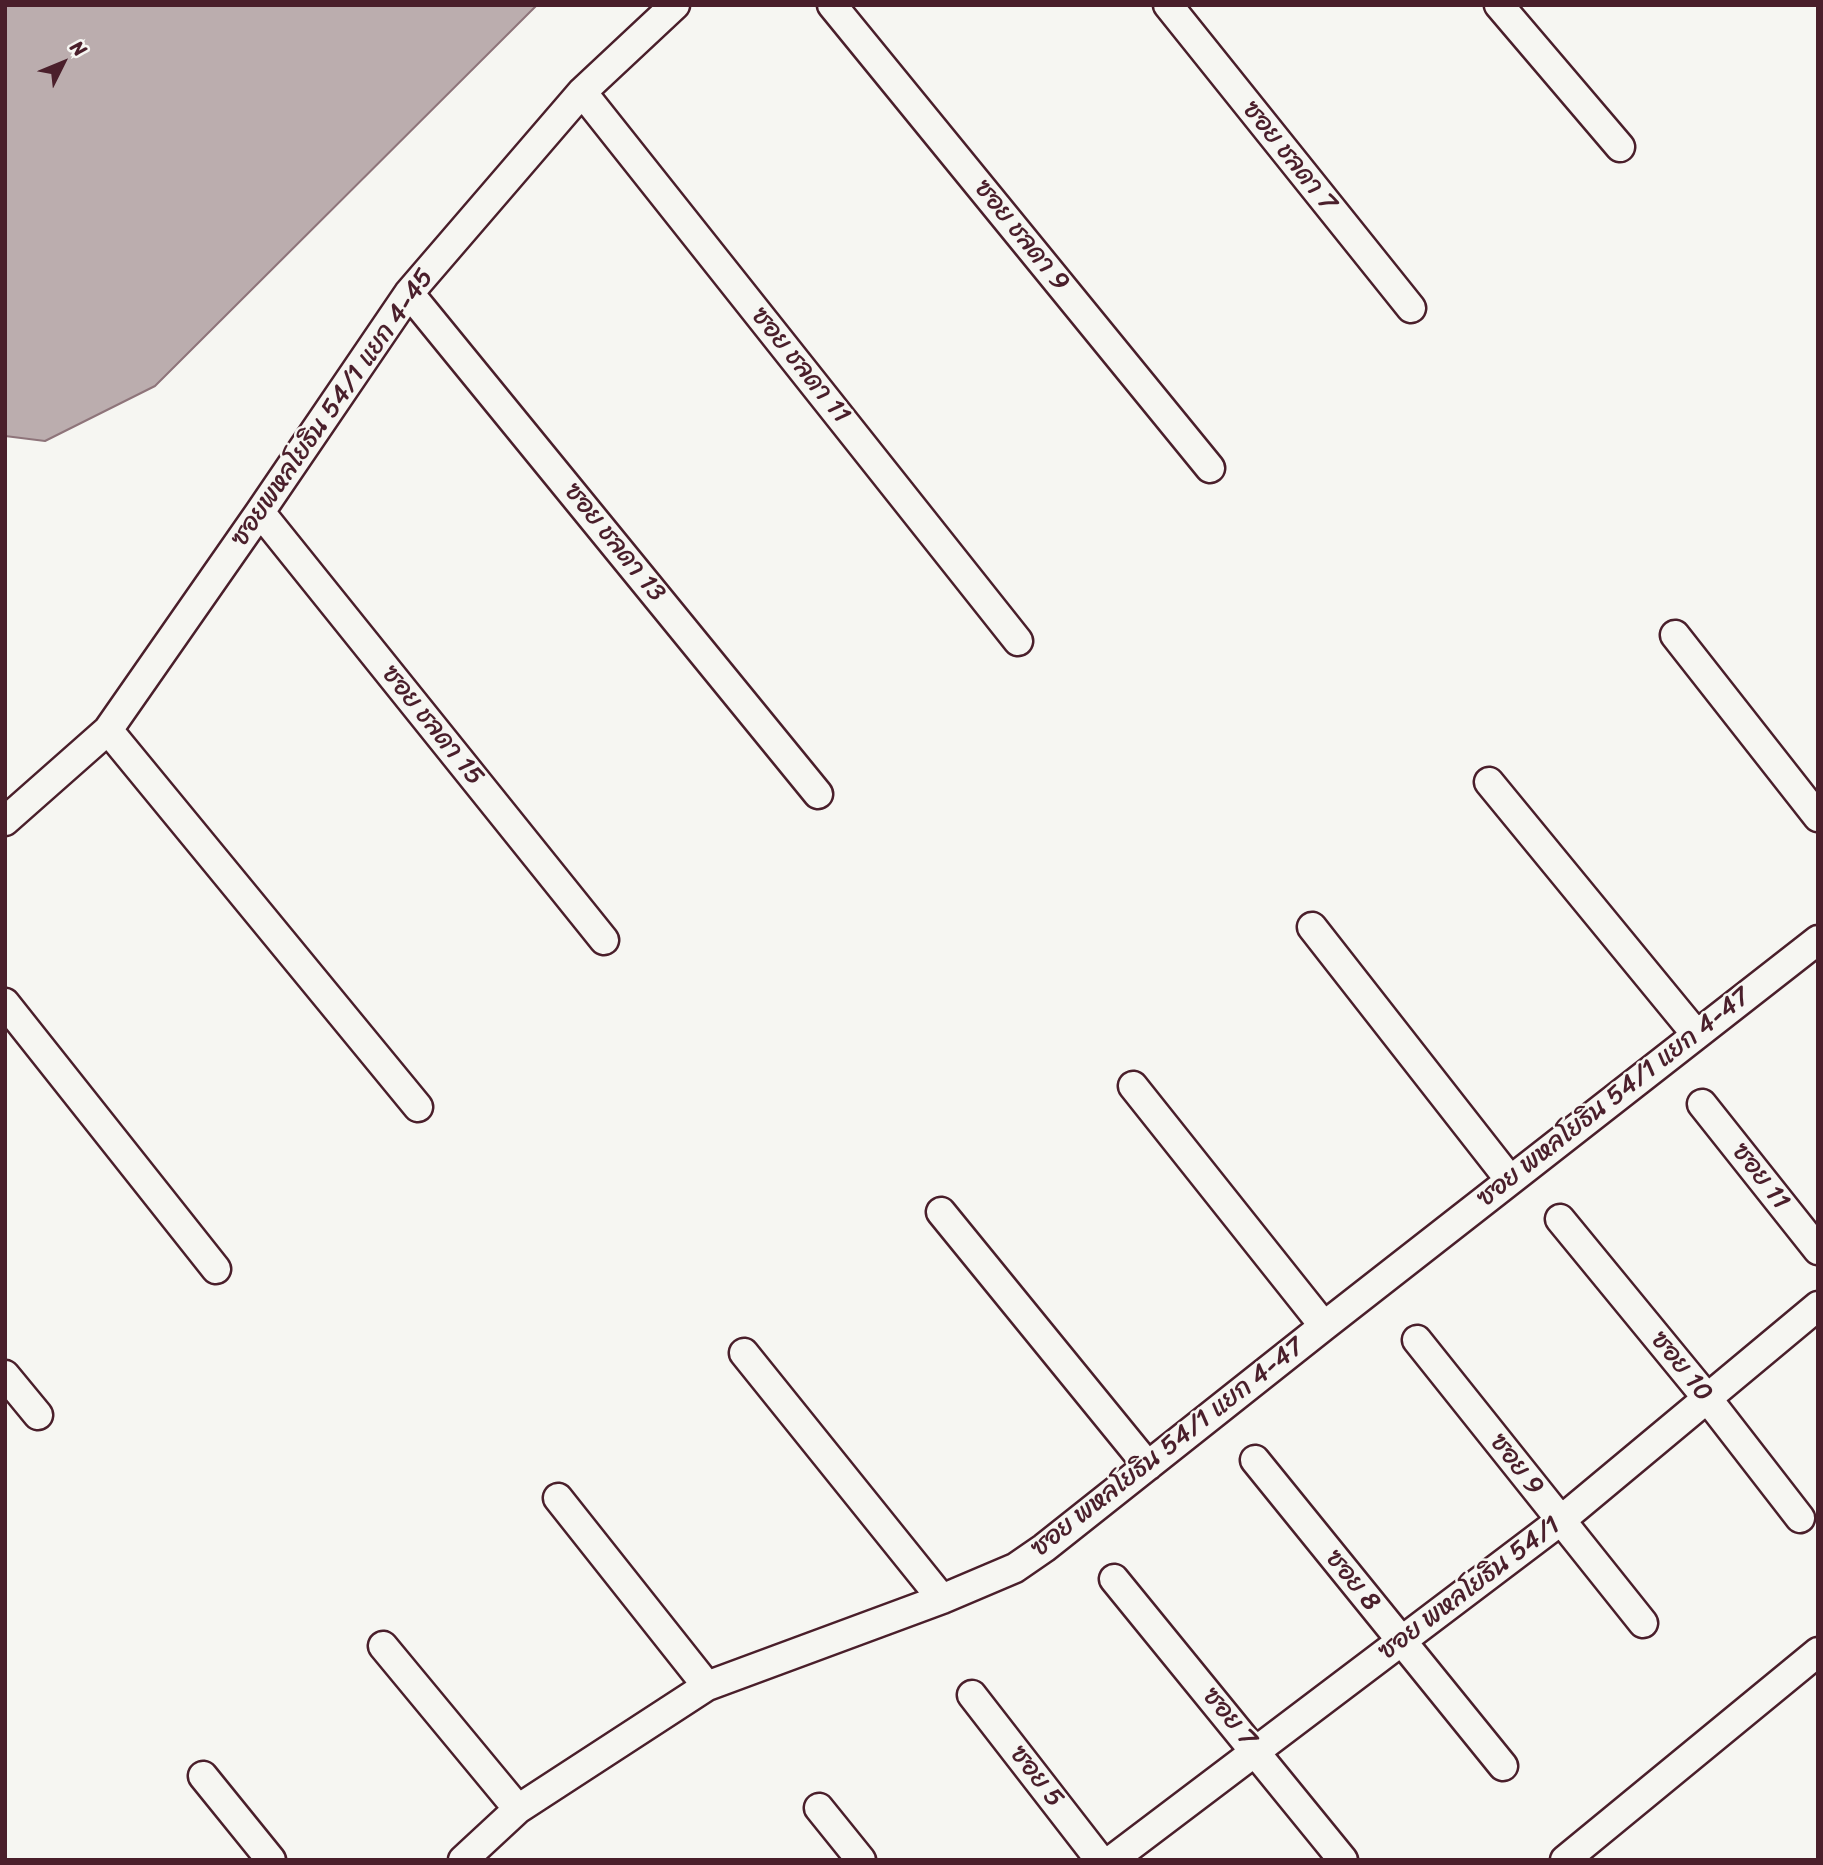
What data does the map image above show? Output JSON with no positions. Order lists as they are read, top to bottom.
{
  "streets": {
    "street": [
      "ซอย ชลดา 7",
      "ซอย ชลดา 9",
      "ซอย ชลดา 11",
      "ซอยพหลโยธิน 54/1 แยก 4-45",
      "ซอย ชลดา 13",
      "ซอย ชลดา 15",
      "ซอย พหลโยธิน 54/1 แยก 4-47",
      "ซอย 11",
      "ซอย 10",
      "ซอย 9",
      "ซอย 8",
      "ซอย พหลโยธิน 54/1",
      "ซอย 7",
      "ซอย 5"
    ]
  },
  "crossings": [
    ["ซอย ชลดา 11", "ซอยพหลโยธิน 54/1 แยก 4-45"],
    ["ซอยพหลโยธิน 54/1 แยก 4-45", "ซอย ชลดา 13"],
    ["ซอยพหลโยธิน 54/1 แยก 4-45", "ซอย ชลดา 15"],
    ["ซอย 10", "ซอย พหลโยธิน 54/1"],
    ["ซอย 9", "ซอย พหลโยธิน 54/1"],
    ["ซอย 8", "ซอย พหลโยธิน 54/1"],
    ["ซอย พหลโยธิน 54/1", "ซอย 7"]
  ],
  "north": "top right"
}
